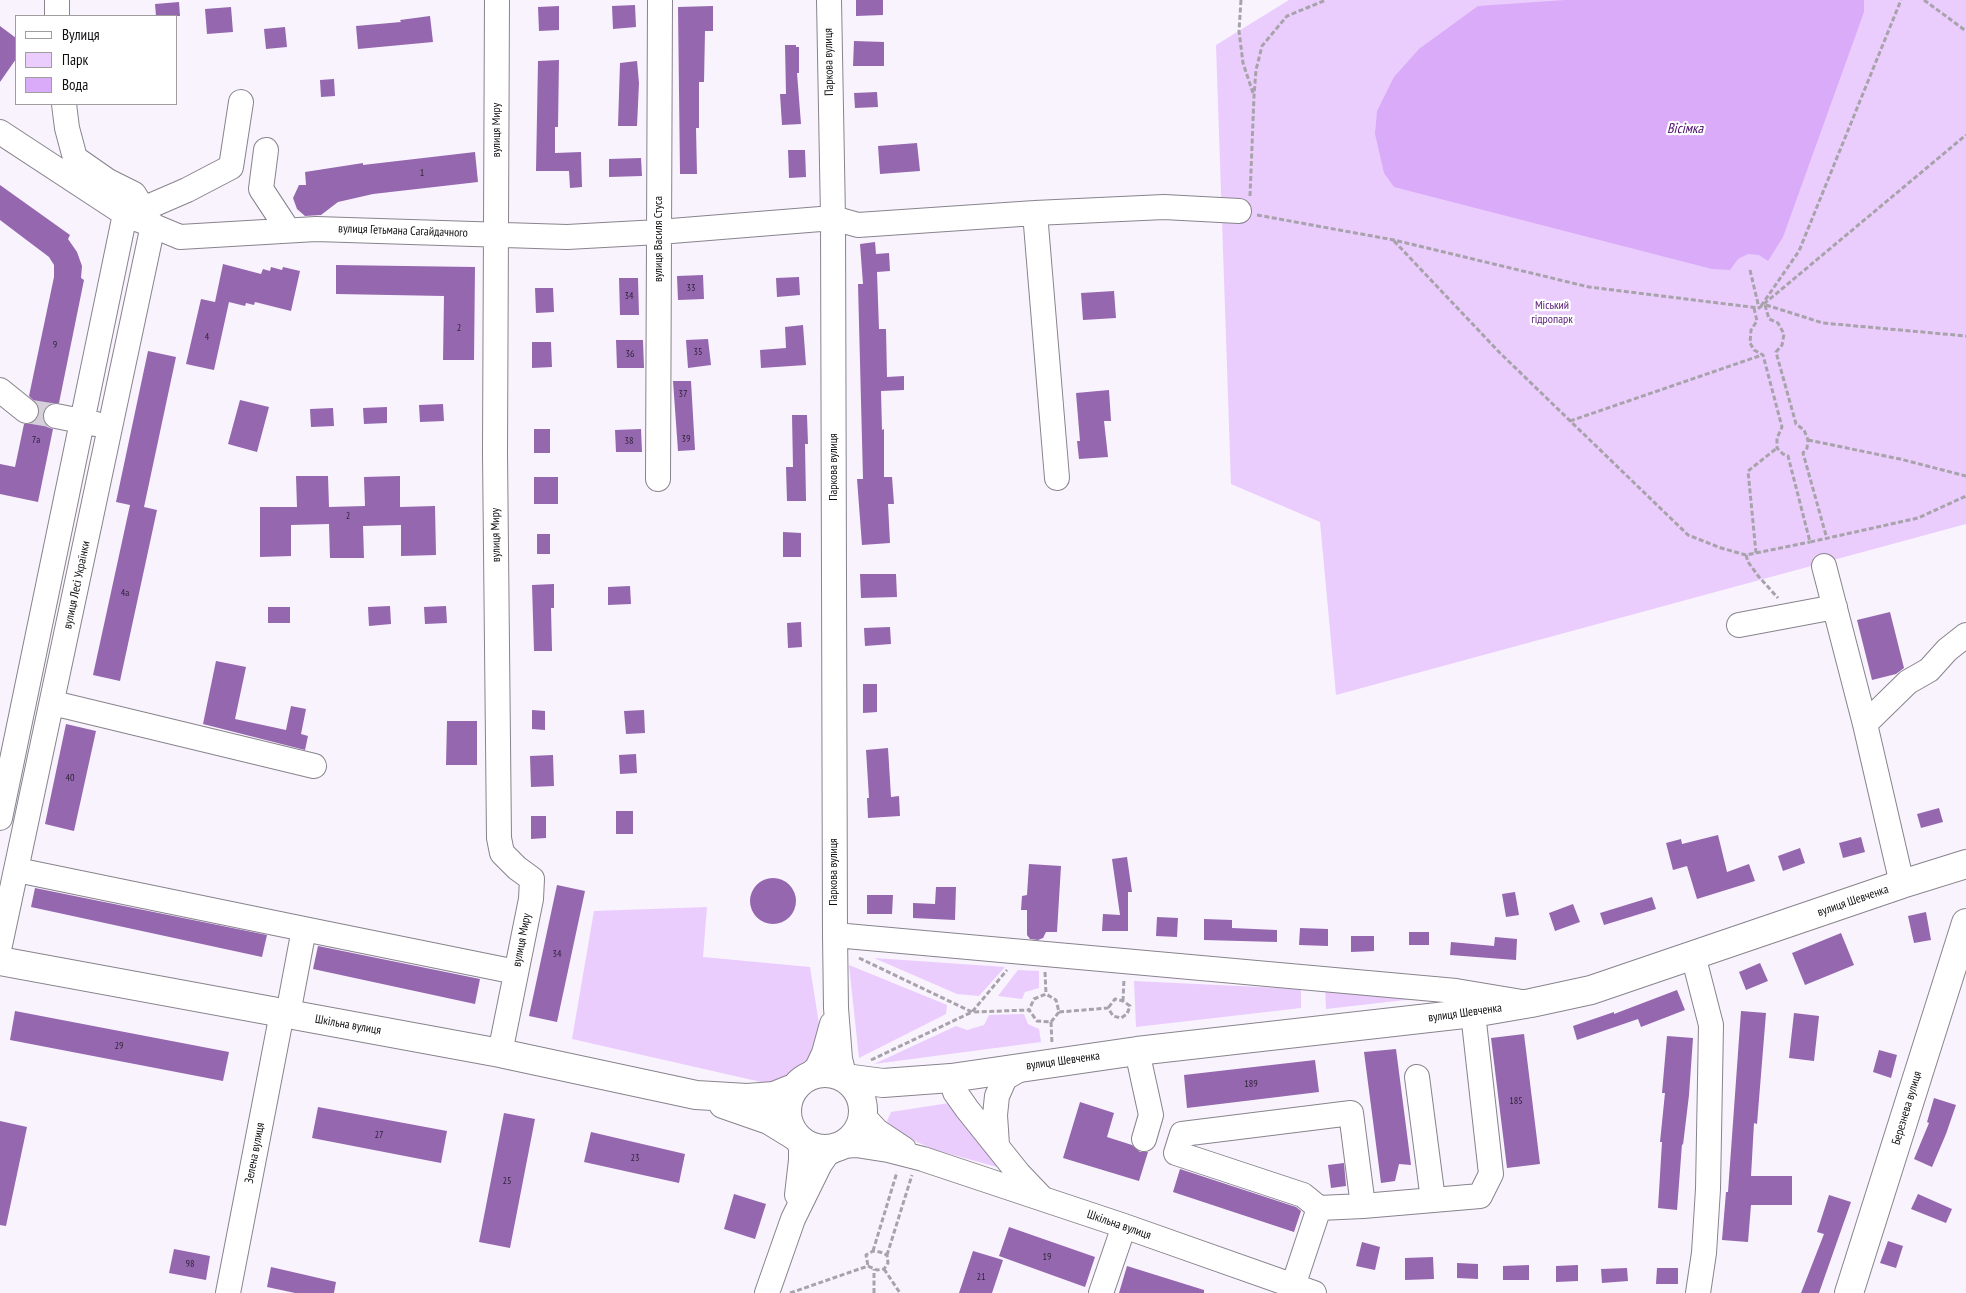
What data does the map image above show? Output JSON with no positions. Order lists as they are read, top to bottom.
{
  "streets": {
    "main road": ["вулиця Шевченка", "Шкільна вулиця", "Березнева вулиця"],
    "street": [
      "Паркова вулиця",
      "вулиця Миру",
      "вулиця Гетьмана Сагайдачного",
      "вулиця Василя Стуса",
      "вулиця Лесі Українки",
      "Зелена вулиця"
    ]
  },
  "crossings": [
    ["Паркова вулиця", "вулиця Гетьмана Сагайдачного"],
    ["вулиця Миру", "вулиця Гетьмана Сагайдачного"],
    ["вулиця Миру", "Шкільна вулиця"],
    ["вулиця Гетьмана Сагайдачного", "вулиця Василя Стуса"],
    ["вулиця Гетьмана Сагайдачного", "вулиця Лесі Українки"],
    ["вулиця Шевченка", "Шкільна вулиця"],
    ["Шкільна вулиця", "Зелена вулиця"]
  ],
  "water": ["Вісімка"],
  "parks": ["Міський гідропарк"],
  "house_numbers": [
    "1",
    "33",
    "34",
    "2",
    "4",
    "9",
    "35",
    "36",
    "37",
    "39",
    "7а",
    "38",
    "2",
    "4а",
    "40",
    "34",
    "29",
    "189",
    "185",
    "27",
    "23",
    "25",
    "19",
    "98",
    "21"
  ],
  "legend": ["Вулиця", "Парк", "Вода"]
}
